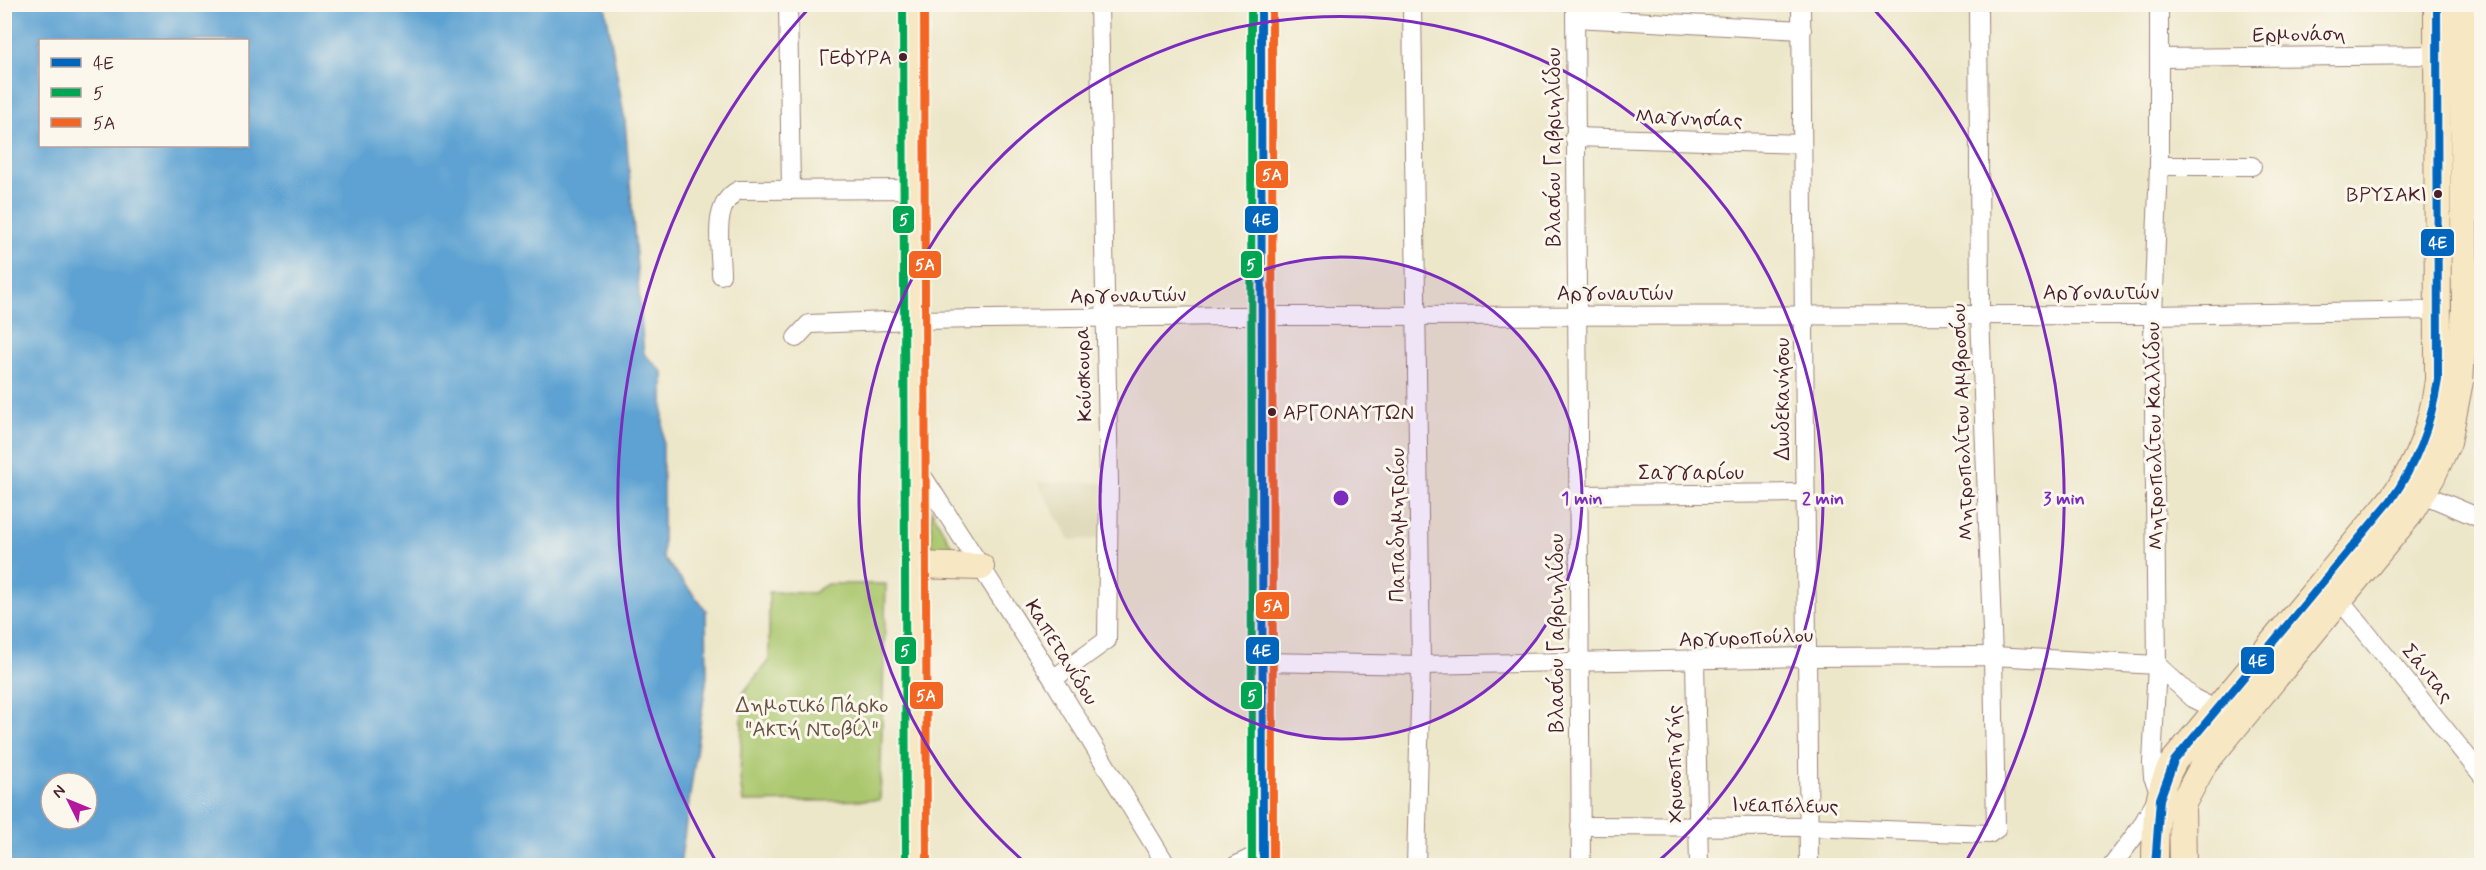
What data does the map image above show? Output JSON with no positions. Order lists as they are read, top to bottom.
{
  "streets": {
    "main road": ["Μητροπολίτου Καλλίδου"],
    "street": [
      "Ερμονάση",
      "Μαγνησίας",
      "Βλασίου Γαβριηλίδου",
      "Αργοναυτών",
      "Κούσκουρα",
      "Δωδεκανήσου",
      "Μητροπολίτου Αμβροσίου",
      "Σαγγαρίου",
      "Παπαδημητρίου",
      "Αργυροπούλου",
      "Καπετανίδου",
      "Σάντας",
      "Χρυσοπηγής",
      "Ινεαπόλεως"
    ]
  },
  "crossings": [
    ["Ερμονάση", "Μητροπολίτου Καλλίδου"],
    ["Μαγνησίας", "Βλασίου Γαβριηλίδου"],
    ["Μαγνησίας", "Δωδεκανήσου"],
    ["Βλασίου Γαβριηλίδου", "Αργοναυτών"],
    ["Βλασίου Γαβριηλίδου", "Σαγγαρίου"],
    ["Βλασίου Γαβριηλίδου", "Αργυροπούλου"],
    ["Βλασίου Γαβριηλίδου", "Ινεαπόλεως"],
    ["Αργοναυτών", "Κούσκουρα"],
    ["Αργοναυτών", "Δωδεκανήσου"],
    ["Αργοναυτών", "Μητροπολίτου Αμβροσίου"],
    ["Αργοναυτών", "Μητροπολίτου Καλλίδου"],
    ["Αργοναυτών", "Παπαδημητρίου"],
    ["Κούσκουρα", "Καπετανίδου"],
    ["Δωδεκανήσου", "Σαγγαρίου"],
    ["Δωδεκανήσου", "Αργυροπούλου"],
    ["Δωδεκανήσου", "Ινεαπόλεως"],
    ["Μητροπολίτου Αμβροσίου", "Αργυροπούλου"],
    ["Μητροπολίτου Αμβροσίου", "Ινεαπόλεως"],
    ["Μητροπολίτου Καλλίδου", "Αργυροπούλου"],
    ["Παπαδημητρίου", "Αργυροπούλου"],
    ["Αργυροπούλου", "Χρυσοπηγής"],
    ["Χρυσοπηγής", "Ινεαπόλεως"]
  ],
  "parks": ["Δημοτικό Πάρκο \"Ακτή Ντοβίλ\""],
  "places": ["ΓΕΦΥΡΑ", "ΒΡΥΣΑΚΙ", "ΑΡΓΟΝΑΥΤΩΝ"],
  "lines": ["transit line 4Ε", "transit line 5", "transit line 5Α"],
  "legend": ["4Ε", "5", "5Α"],
  "north": "top left",
  "rings": ["1 min", "2 min", "3 min"]
}
